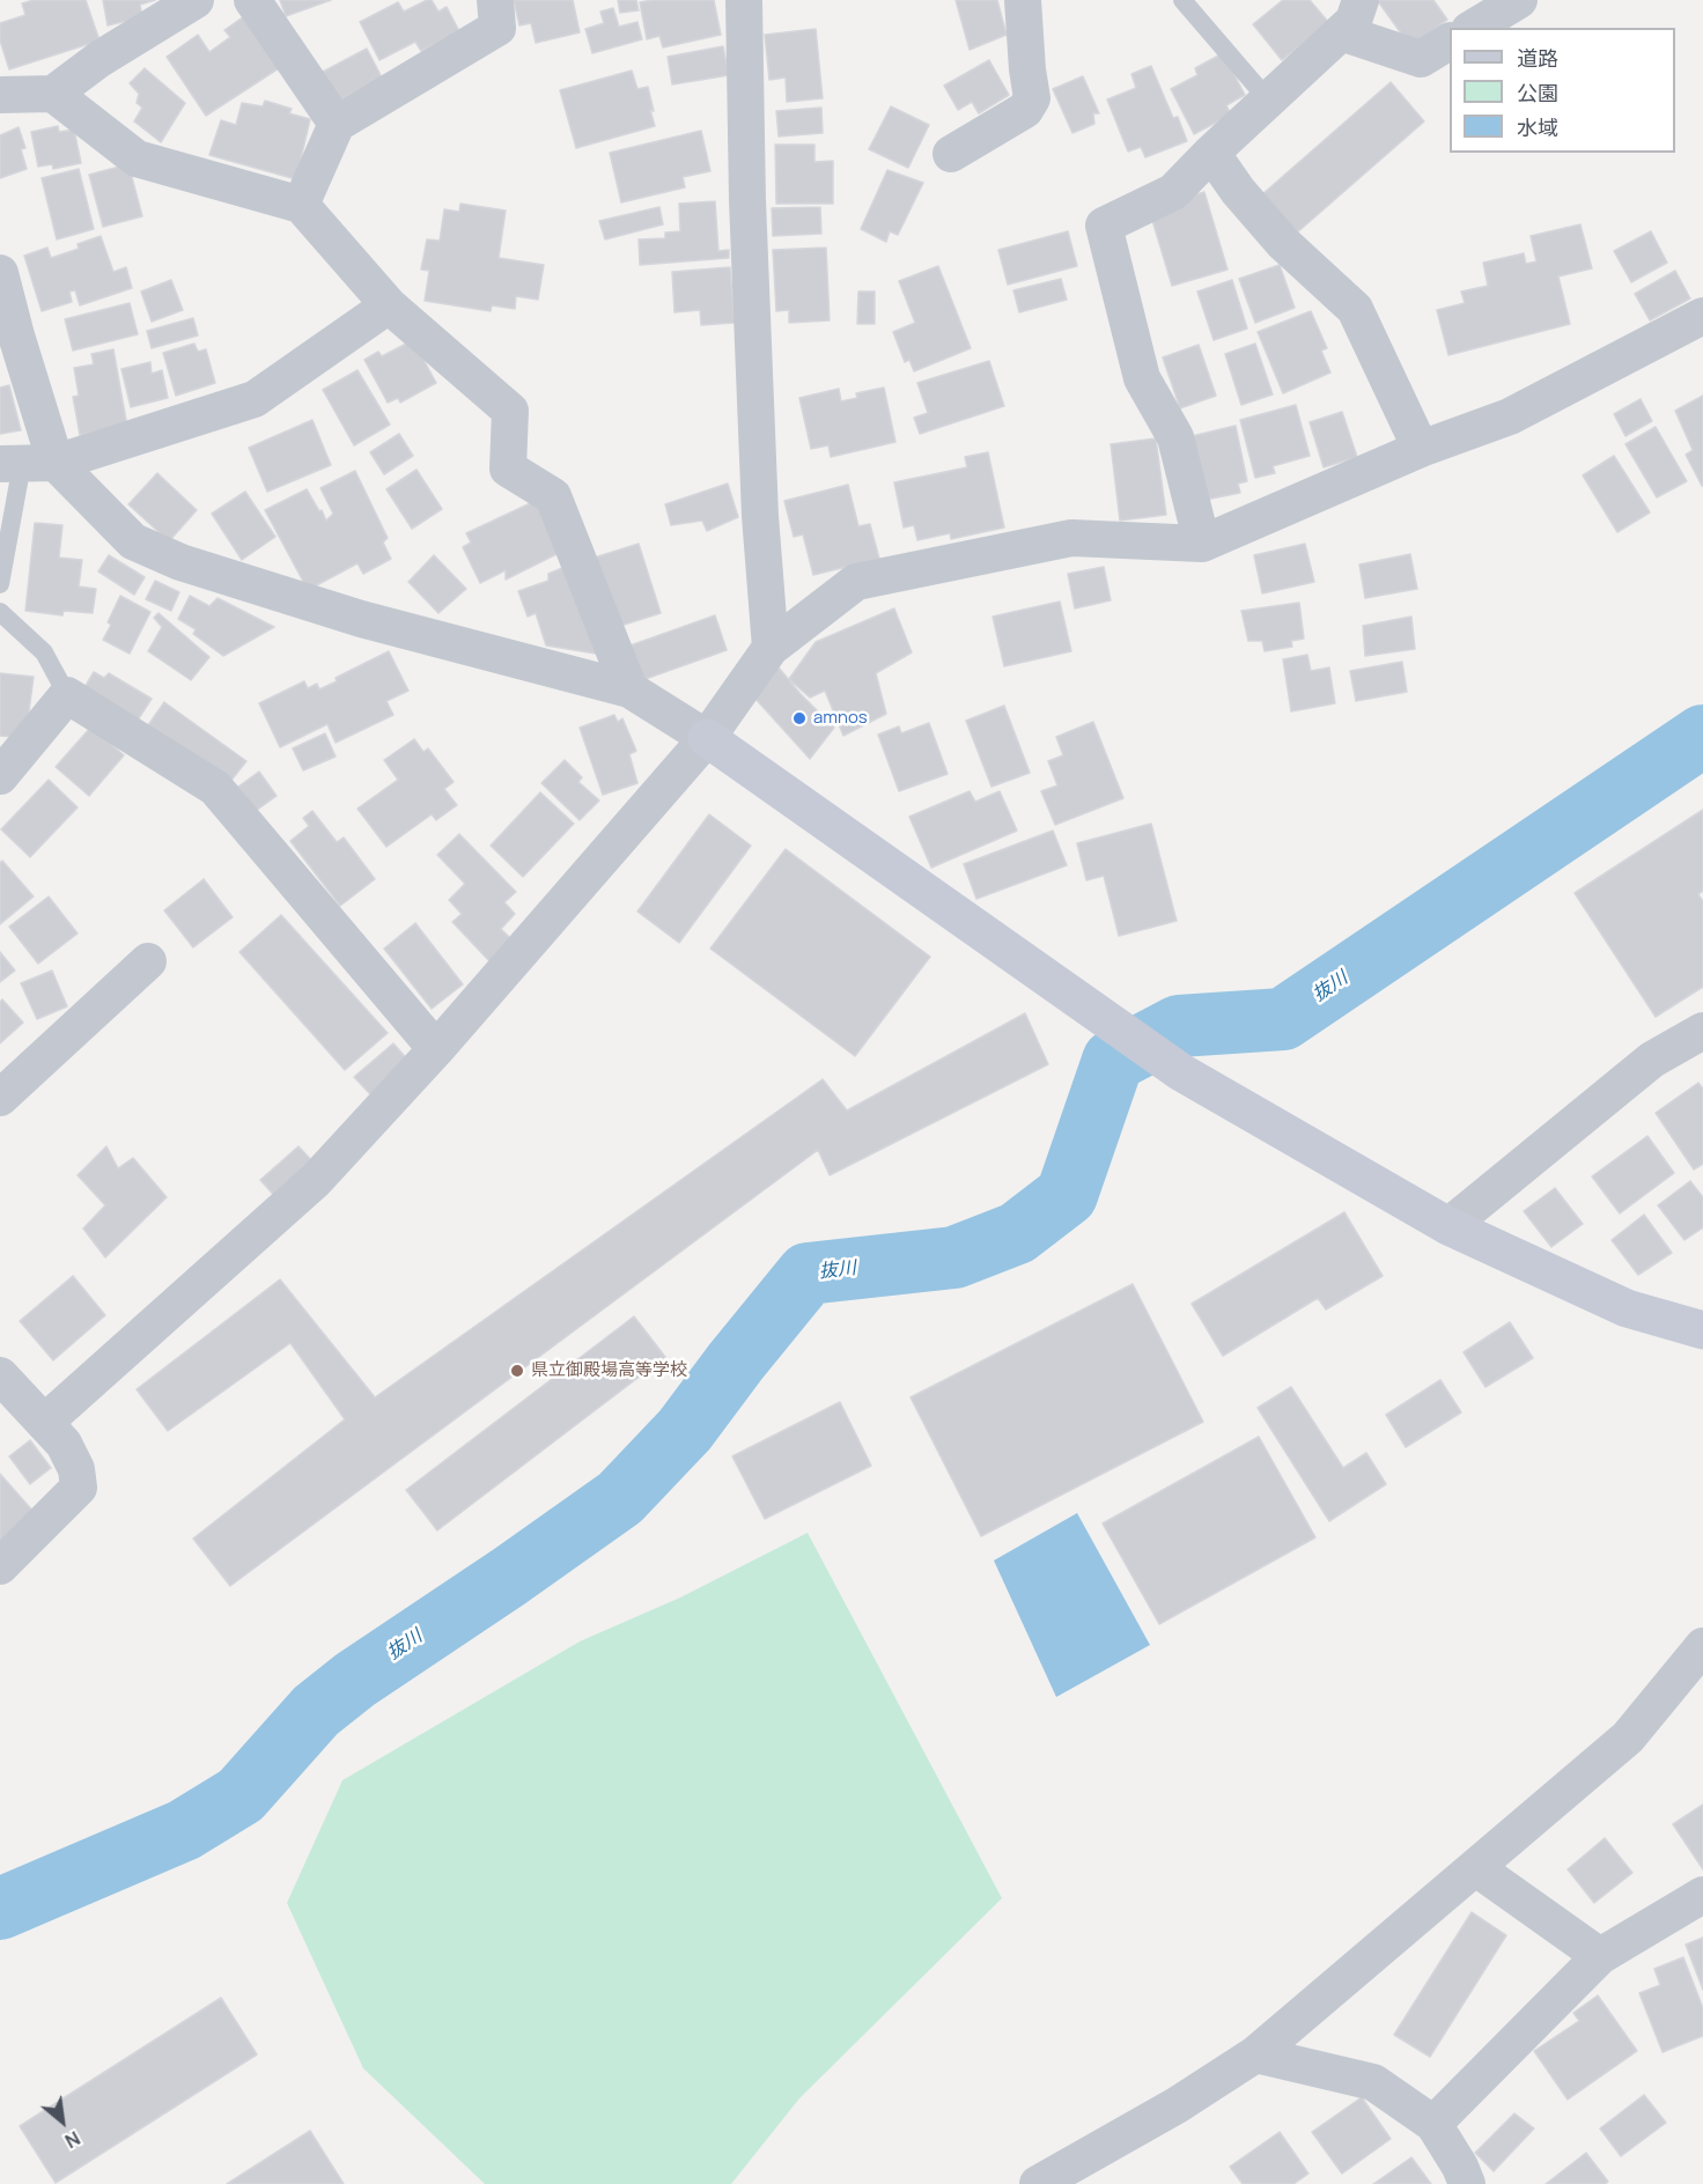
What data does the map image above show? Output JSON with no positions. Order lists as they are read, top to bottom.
{
  "water": ["抜川"],
  "places": ["amnos", "県立御殿場高等学校"],
  "legend": ["道路", "公園", "水域"],
  "north": "bottom right"
}
